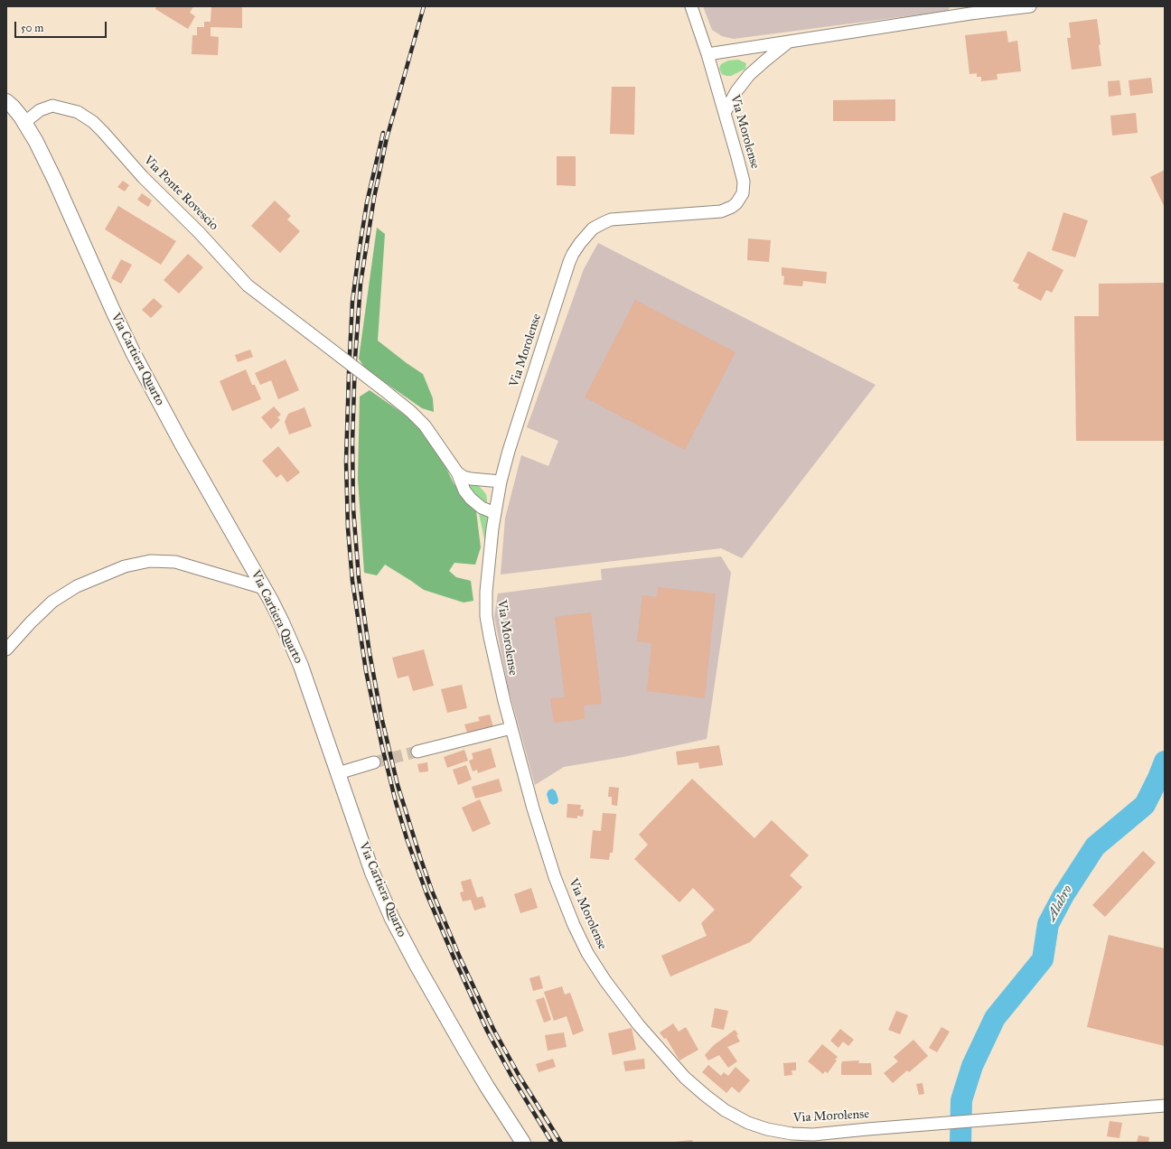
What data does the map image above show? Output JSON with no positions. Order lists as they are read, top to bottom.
{
  "streets": {
    "street": ["Via Morolense", "Via Ponte Rovescio", "Via Cartiera Quarto"]
  },
  "crossings": [
    ["Via Ponte Rovescio", "Via Cartiera Quarto"]
  ],
  "water": ["Alabro"],
  "scale_bar": "50 m"
}
